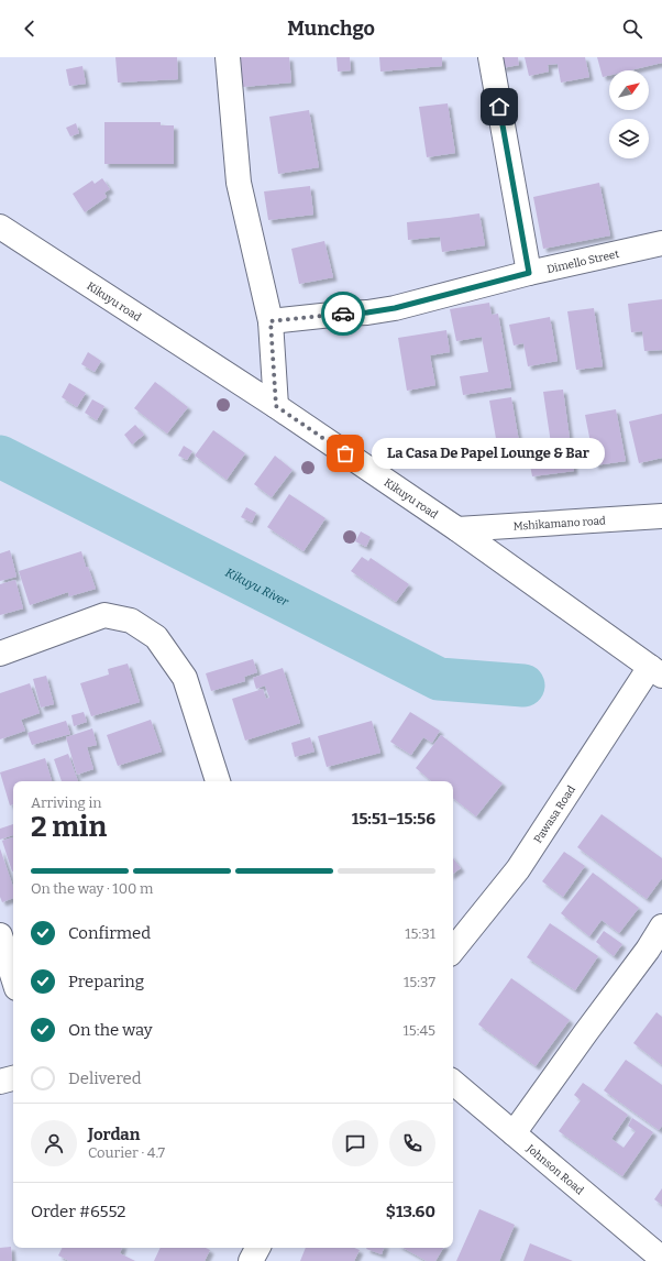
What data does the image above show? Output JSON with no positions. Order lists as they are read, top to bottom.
{
  "streets": {
    "street": [
      "Dimello Street",
      "Kikuyu road",
      "Mshikamano road",
      "Pawasa Road",
      "Johnson Road"
    ]
  },
  "crossings": [
    ["Kikuyu road", "Mshikamano road"],
    ["Kikuyu road", "Pawasa Road"]
  ],
  "water": ["Kikuyu River"],
  "places": ["La Casa De Papel Lounge & Bar"],
  "north": "top right",
  "page": {
    "header": "Munchgo",
    "bubble": "La Casa De Papel Lounge & Bar",
    "heading": ["2 min", "Arriving in", "15:51–15:56"],
    "panel": [
      "Jordan",
      "Courier · 4.7",
      "Order #6552",
      "$13.60"
    ],
    "bar": "On the way · 100 m",
    "list": [
      ["Confirmed", "15:31"],
      ["Preparing", "15:37"],
      ["On the way", "15:45"],
      "Delivered"
    ]
  }
}
